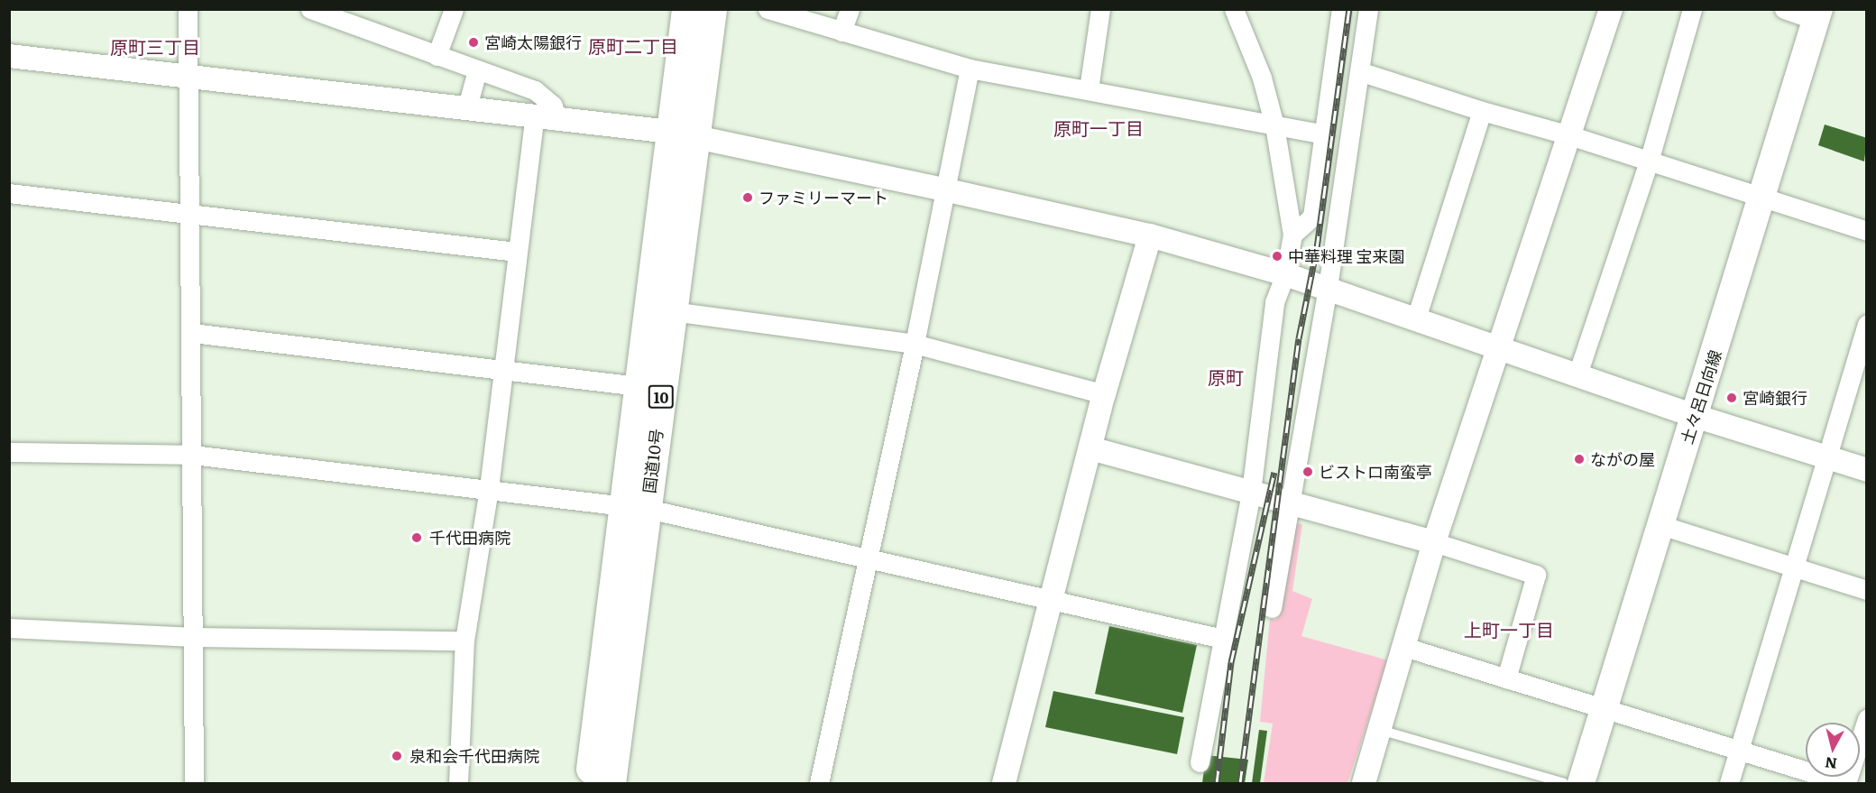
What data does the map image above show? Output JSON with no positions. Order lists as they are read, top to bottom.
{
  "streets": {
    "highway": ["10", "国道10号"],
    "main road": ["土々呂日向線"]
  },
  "districts": [
    "原町二丁目",
    "原町三丁目",
    "原町一丁目",
    "原町",
    "上町一丁目"
  ],
  "places": [
    "宮崎太陽銀行",
    "ファミリーマート",
    "中華料理 宝来園",
    "宮崎銀行",
    "ながの屋",
    "ビストロ南蛮亭",
    "千代田病院",
    "泉和会千代田病院"
  ],
  "north": "bottom"
}
